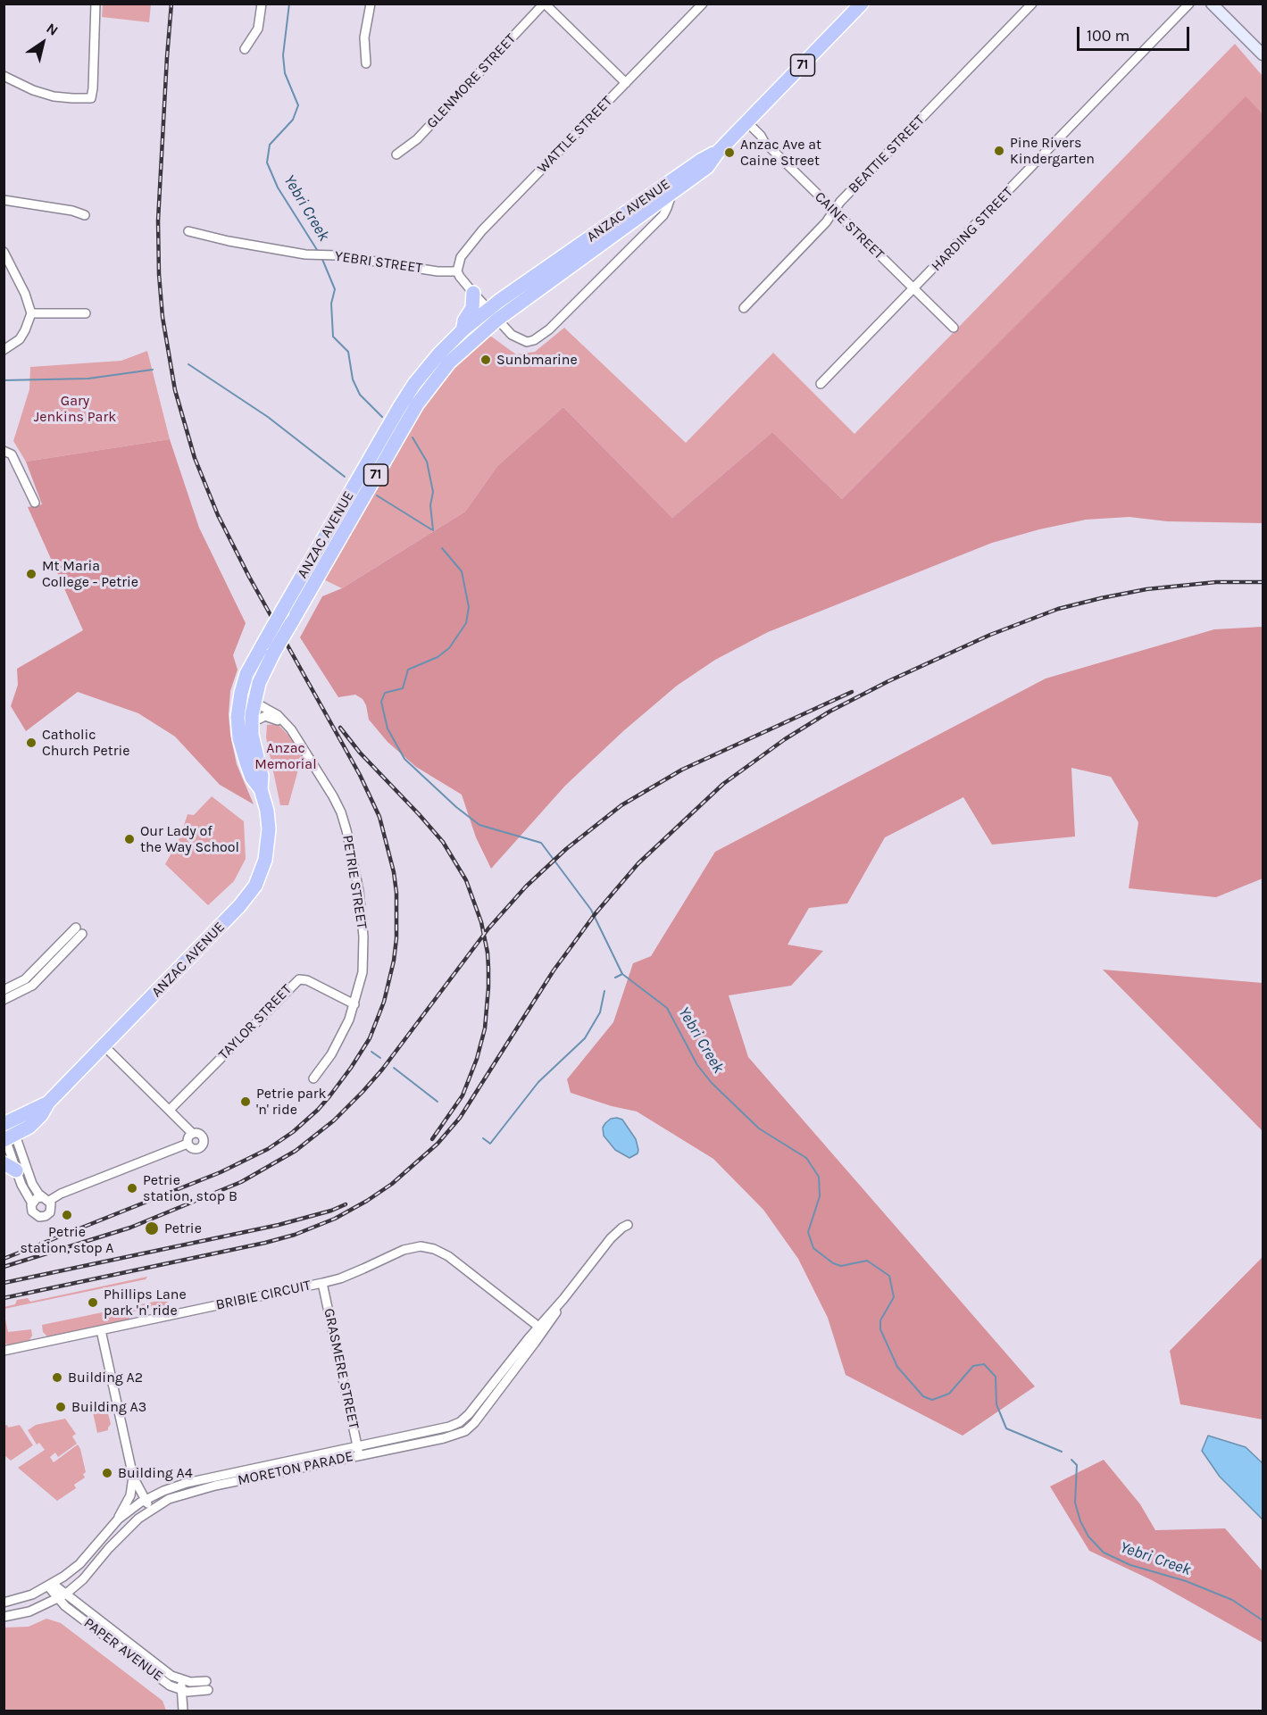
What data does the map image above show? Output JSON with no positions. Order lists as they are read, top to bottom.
{
  "streets": {
    "highway": ["71", "ANZAC AVENUE"],
    "street": [
      "GLENMORE STREET",
      "WATTLE STREET",
      "BEATTIE STREET",
      "CAINE STREET",
      "HARDING STREET",
      "YEBRI STREET",
      "PETRIE STREET",
      "TAYLOR STREET",
      "BRIBIE CIRCUIT",
      "GRASMERE STREET",
      "MORETON PARADE",
      "PAPER AVENUE"
    ]
  },
  "crossings": [
    ["WATTLE STREET", "YEBRI STREET"],
    ["BEATTIE STREET", "CAINE STREET"],
    ["ANZAC AVENUE", "CAINE STREET"],
    ["ANZAC AVENUE", "PETRIE STREET"],
    ["CAINE STREET", "HARDING STREET"],
    ["PETRIE STREET", "TAYLOR STREET"],
    ["BRIBIE CIRCUIT", "GRASMERE STREET"],
    ["BRIBIE CIRCUIT", "MORETON PARADE"],
    ["GRASMERE STREET", "MORETON PARADE"],
    ["MORETON PARADE", "PAPER AVENUE"]
  ],
  "water": ["Yebri Creek"],
  "parks": ["Gary Jenkins Park", "Anzac Memorial"],
  "places": [
    "Pine Rivers Kindergarten",
    "Anzac Ave at Caine Street",
    "Sunbmarine",
    "Mt Maria College - Petrie",
    "Catholic Church Petrie",
    "Our Lady of the Way School",
    "Petrie park 'n' ride",
    "Petrie station, stop B",
    "Petrie station, stop A",
    "Petrie",
    "Phillips Lane park 'n' ride",
    "Building A2",
    "Building A3",
    "Building A4"
  ],
  "scale_bar": "100 m",
  "north": "top right"
}
